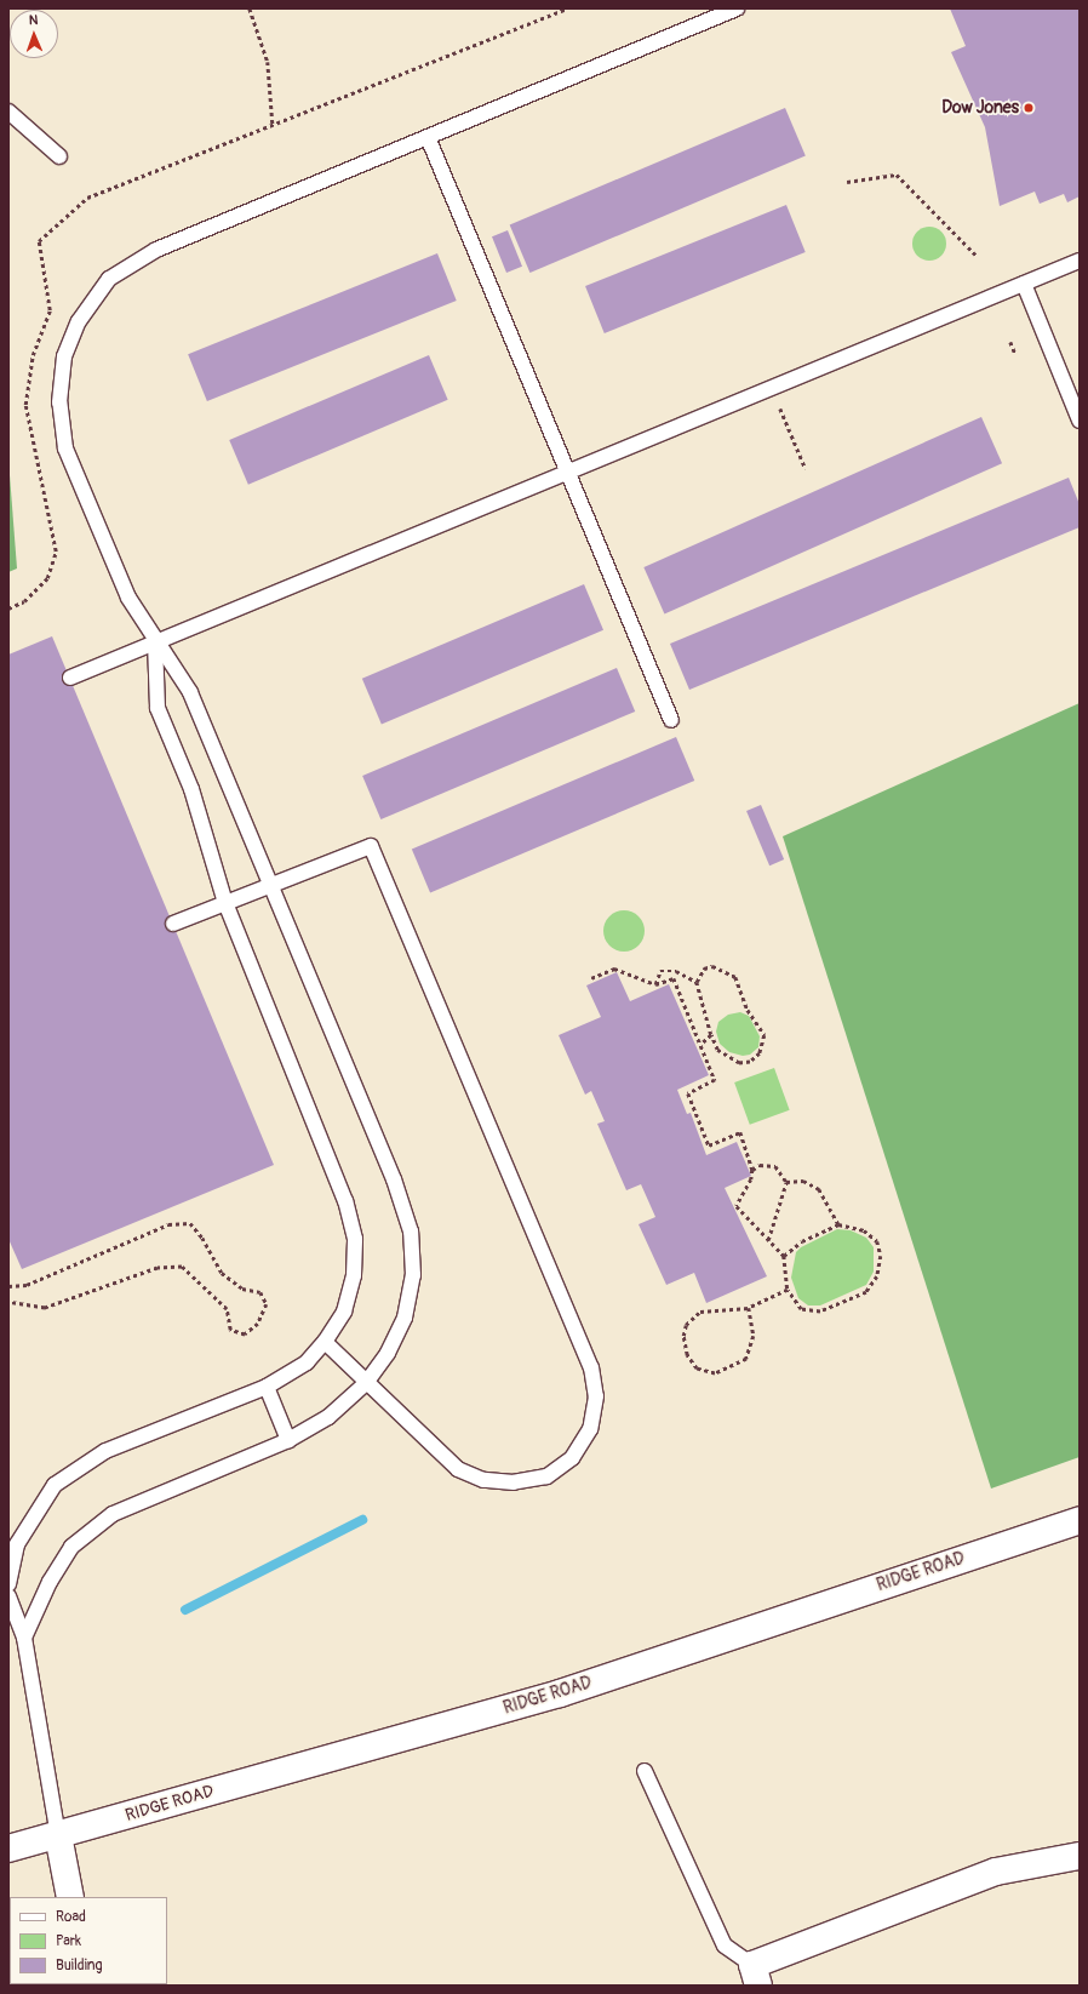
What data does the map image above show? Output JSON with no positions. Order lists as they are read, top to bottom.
{
  "streets": {
    "street": ["RIDGE ROAD"]
  },
  "places": ["Dow Jones"],
  "legend": ["Road", "Park", "Building"],
  "north": "top"
}
